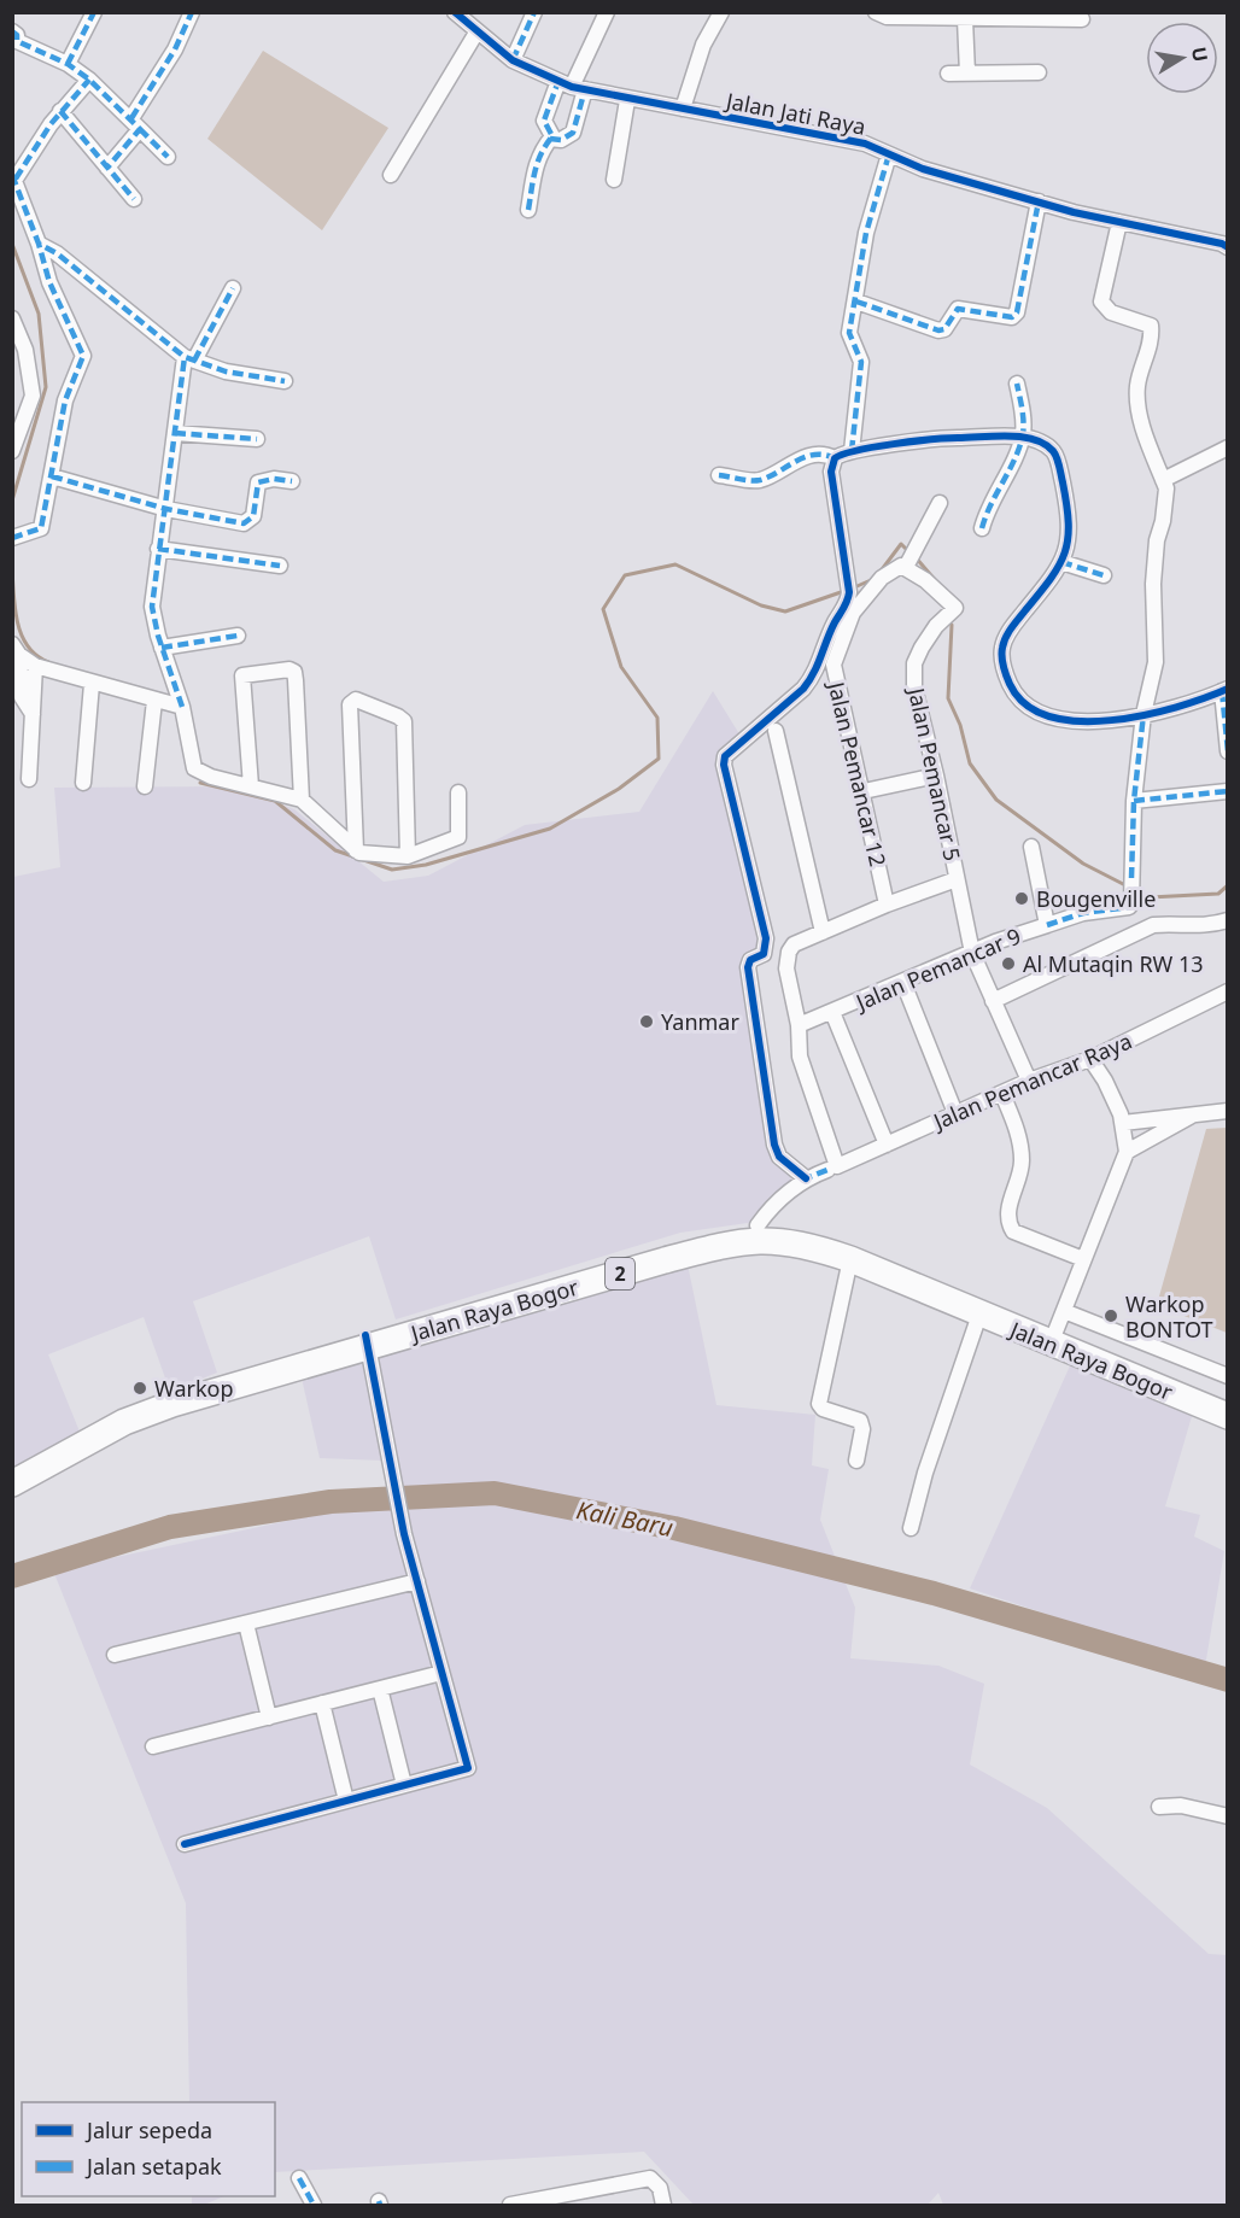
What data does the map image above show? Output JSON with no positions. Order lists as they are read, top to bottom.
{
  "streets": {
    "highway": ["2", "Jalan Raya Bogor"],
    "street": [
      "Jalan Jati Raya",
      "Jalan Pemancar 12",
      "Jalan Pemancar 5",
      "Jalan Pemancar 9",
      "Jalan Pemancar Raya"
    ]
  },
  "crossings": [
    ["Jalan Pemancar 12", "Jalan Pemancar 5"],
    ["Jalan Pemancar 5", "Jalan Pemancar 9"],
    ["Jalan Pemancar 5", "Jalan Pemancar Raya"],
    ["Jalan Pemancar Raya", "Jalan Raya Bogor"]
  ],
  "water": ["Kali Baru"],
  "places": [
    "Bougenville",
    "Al Mutaqin RW 13",
    "Yanmar",
    "Warkop BONTOT",
    "Warkop"
  ],
  "legend": ["Jalur sepeda", "Jalan setapak"],
  "north": "right"
}
